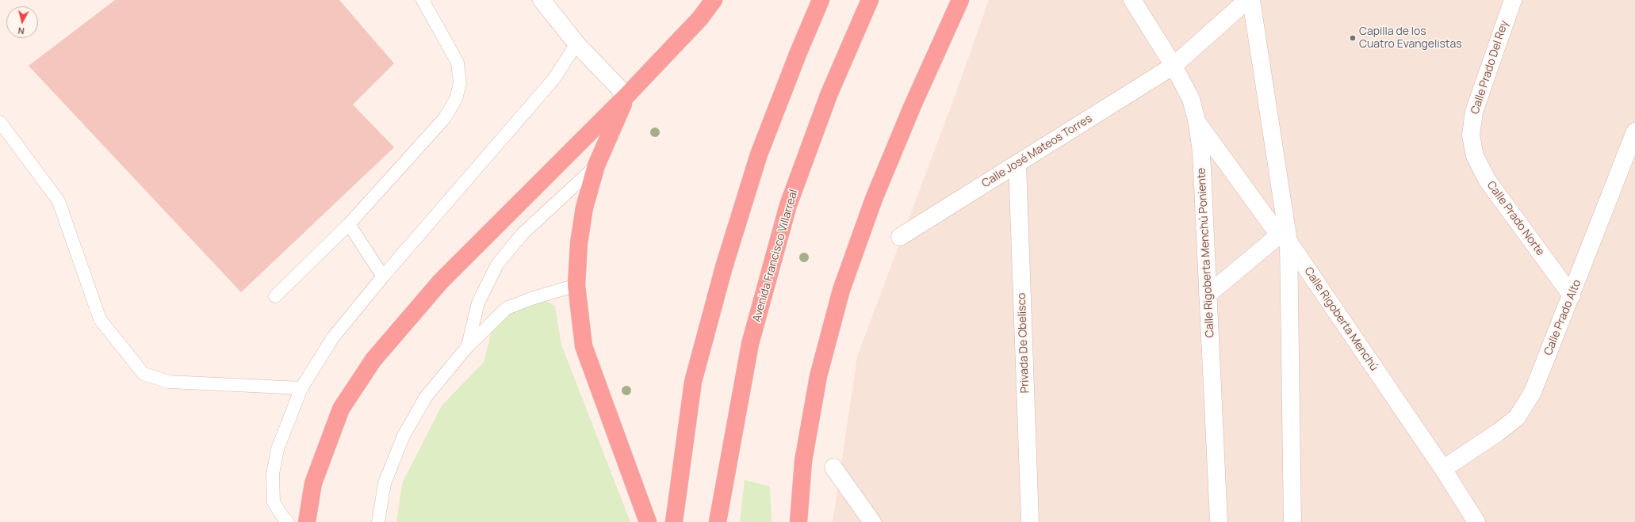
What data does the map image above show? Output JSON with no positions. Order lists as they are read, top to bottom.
{
  "streets": {
    "highway": ["Avenida Francisco Villarreal"],
    "street": [
      "Calle Prado Del Rey",
      "Calle José Mateos Torres",
      "Calle Prado Norte",
      "Calle Rigoberta Menchú Poniente",
      "Calle Prado Alto",
      "Calle Rigoberta Menchú",
      "Privada De Obelisco"
    ]
  },
  "crossings": [
    ["Calle Prado Del Rey", "Calle Prado Norte"],
    ["Calle José Mateos Torres", "Calle Rigoberta Menchú Poniente"],
    ["Calle José Mateos Torres", "Privada De Obelisco"],
    ["Calle Prado Norte", "Calle Prado Alto"],
    ["Calle Rigoberta Menchú Poniente", "Calle Rigoberta Menchú"],
    ["Calle Prado Alto", "Calle Rigoberta Menchú"]
  ],
  "places": ["Capilla de los Cuatro Evangelistas"],
  "north": "bottom"
}
